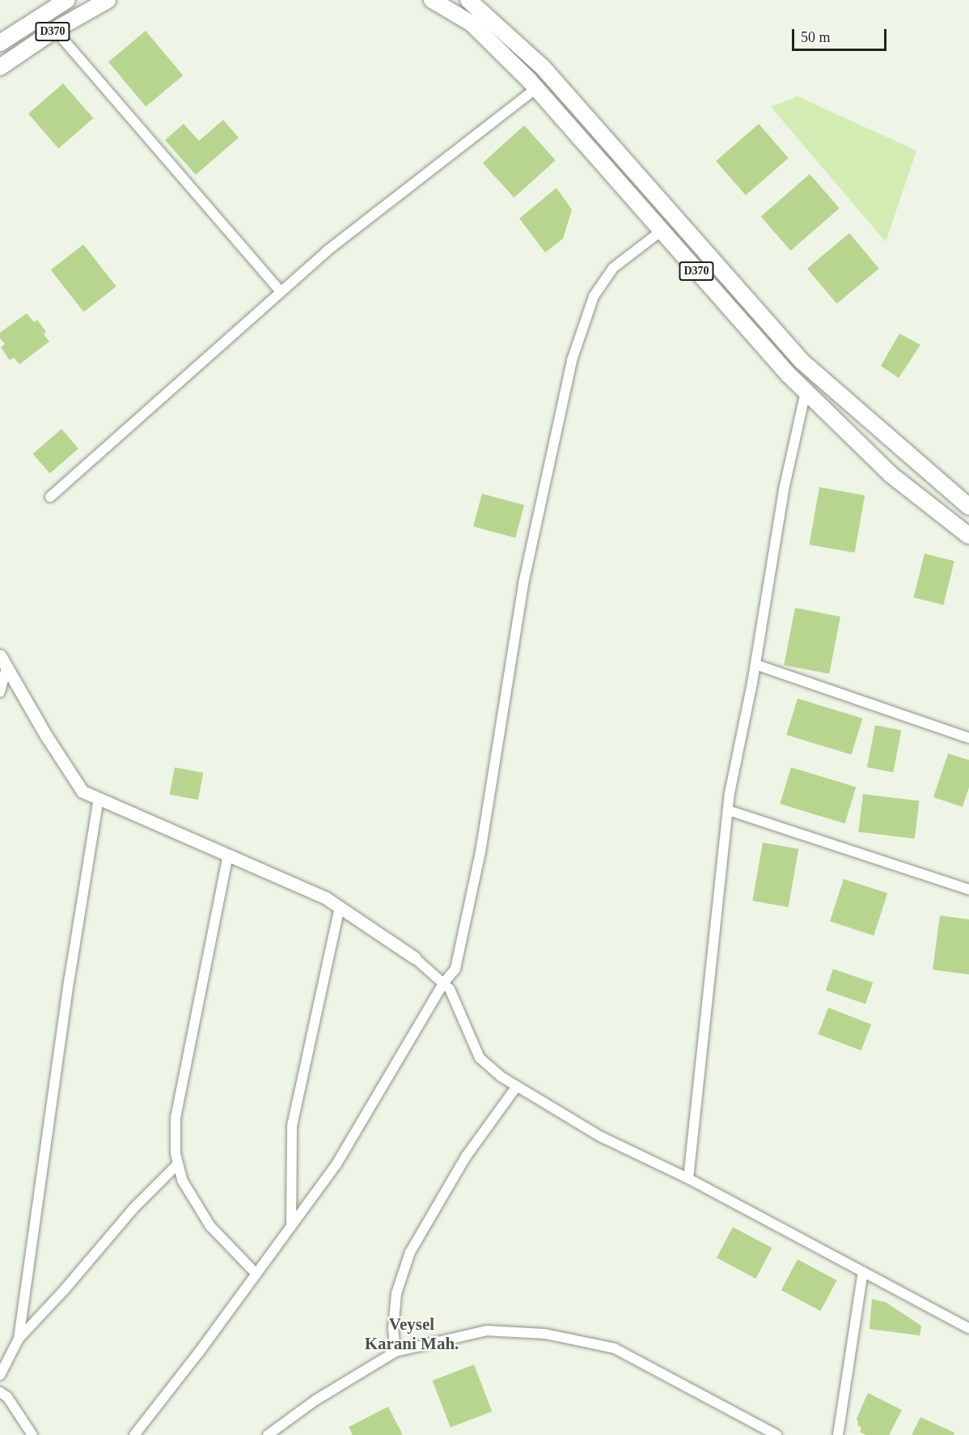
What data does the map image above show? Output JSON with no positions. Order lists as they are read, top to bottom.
{
  "streets": {
    "highway": ["D370"]
  },
  "districts": ["Veysel Karani Mah."],
  "scale_bar": "50 m"
}
